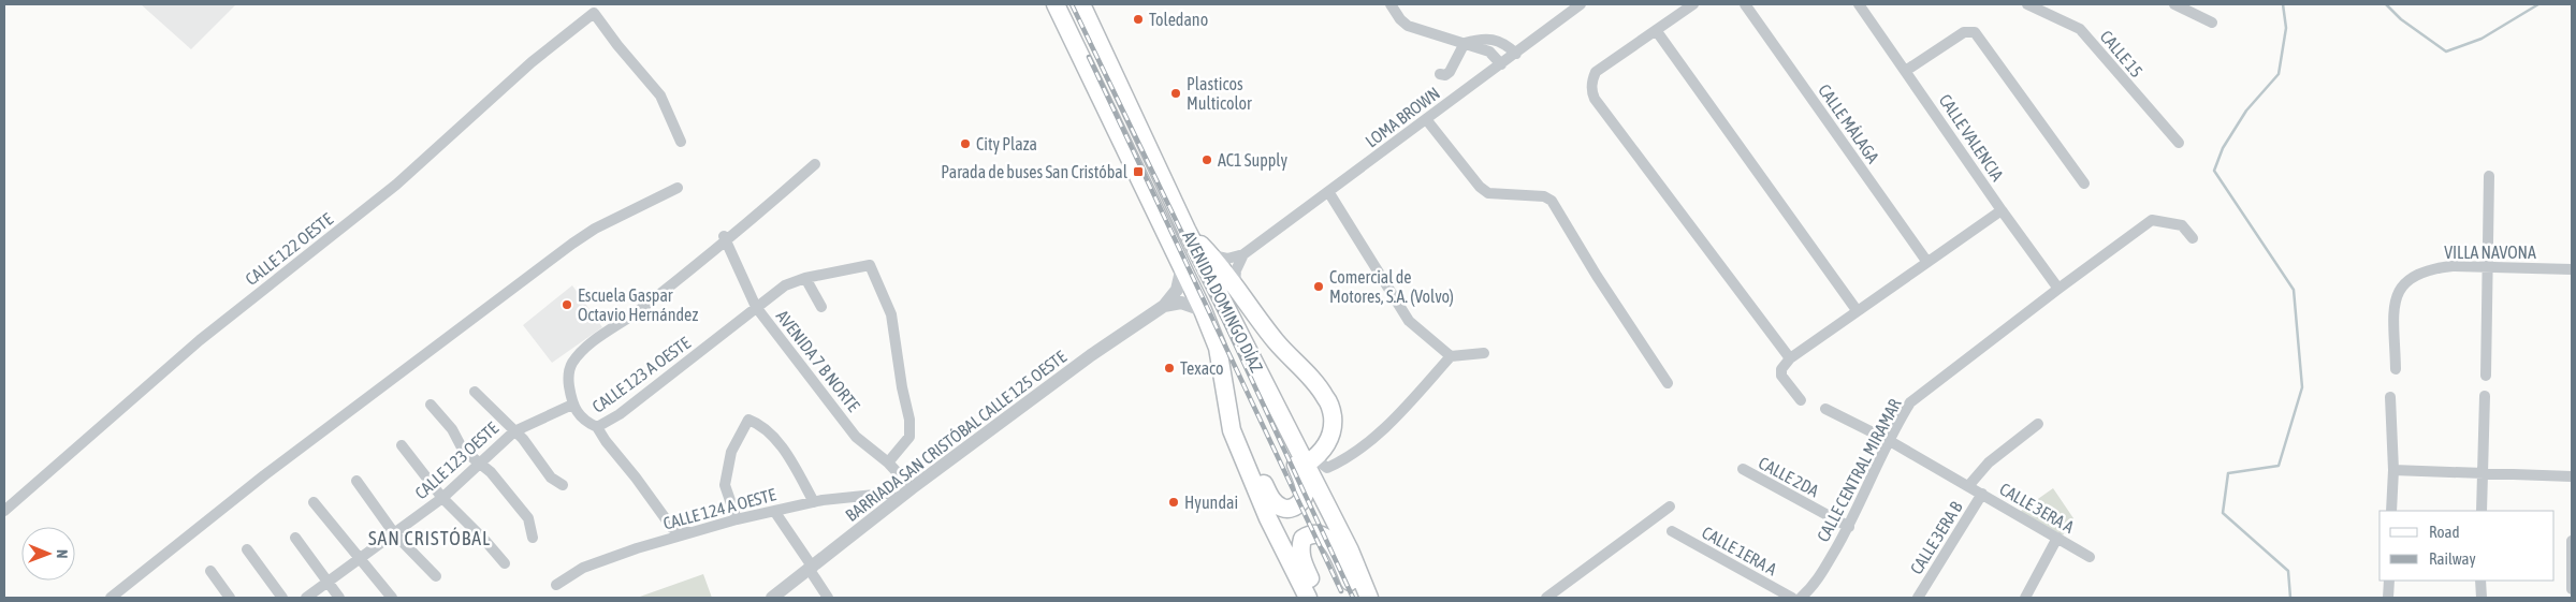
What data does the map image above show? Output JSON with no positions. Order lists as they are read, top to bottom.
{
  "streets": {
    "main road": ["AVENIDA DOMINGO DÍAZ"],
    "street": [
      "CALLE 15",
      "LOMA BROWN",
      "CALLE MÁLAGA",
      "CALLE VALENCIA",
      "CALLE 122 OESTE",
      "VILLA NAVONA",
      "AVENIDA 7 B NORTE",
      "CALLE 123 A OESTE",
      "BARRIADA SAN CRISTÓBAL CALLE 125 OESTE",
      "CALLE 123 OESTE",
      "CALLE CENTRAL MIRAMAR",
      "CALLE 2DA",
      "CALLE 3ERA A",
      "CALLE 124 A OESTE",
      "CALLE 3ERA B",
      "CALLE 1ERA A"
    ]
  },
  "crossings": [
    ["CALLE VALENCIA", "CALLE CENTRAL MIRAMAR"],
    ["AVENIDA DOMINGO DÍAZ", "BARRIADA SAN CRISTÓBAL CALLE 125 OESTE"],
    ["AVENIDA 7 B NORTE", "CALLE 123 A OESTE"],
    ["AVENIDA 7 B NORTE", "BARRIADA SAN CRISTÓBAL CALLE 125 OESTE"],
    ["CALLE 123 A OESTE", "CALLE 123 OESTE"],
    ["BARRIADA SAN CRISTÓBAL CALLE 125 OESTE", "CALLE 124 A OESTE"],
    ["CALLE CENTRAL MIRAMAR", "CALLE 2DA"],
    ["CALLE CENTRAL MIRAMAR", "CALLE 3ERA A"],
    ["CALLE 3ERA A", "CALLE 3ERA B"]
  ],
  "districts": ["SAN CRISTÓBAL"],
  "places": {
    "other": [
      "Toledano",
      "Plasticos Multicolor",
      "City Plaza",
      "AC1 Supply",
      "Comercial de Motores, S.A. (Volvo)",
      "Escuela Gaspar Octavio Hernández",
      "Texaco",
      "Hyundai"
    ],
    "transit": ["Parada de buses San Cristóbal"]
  },
  "legend": ["Road", "Railway"],
  "north": "right"
}
